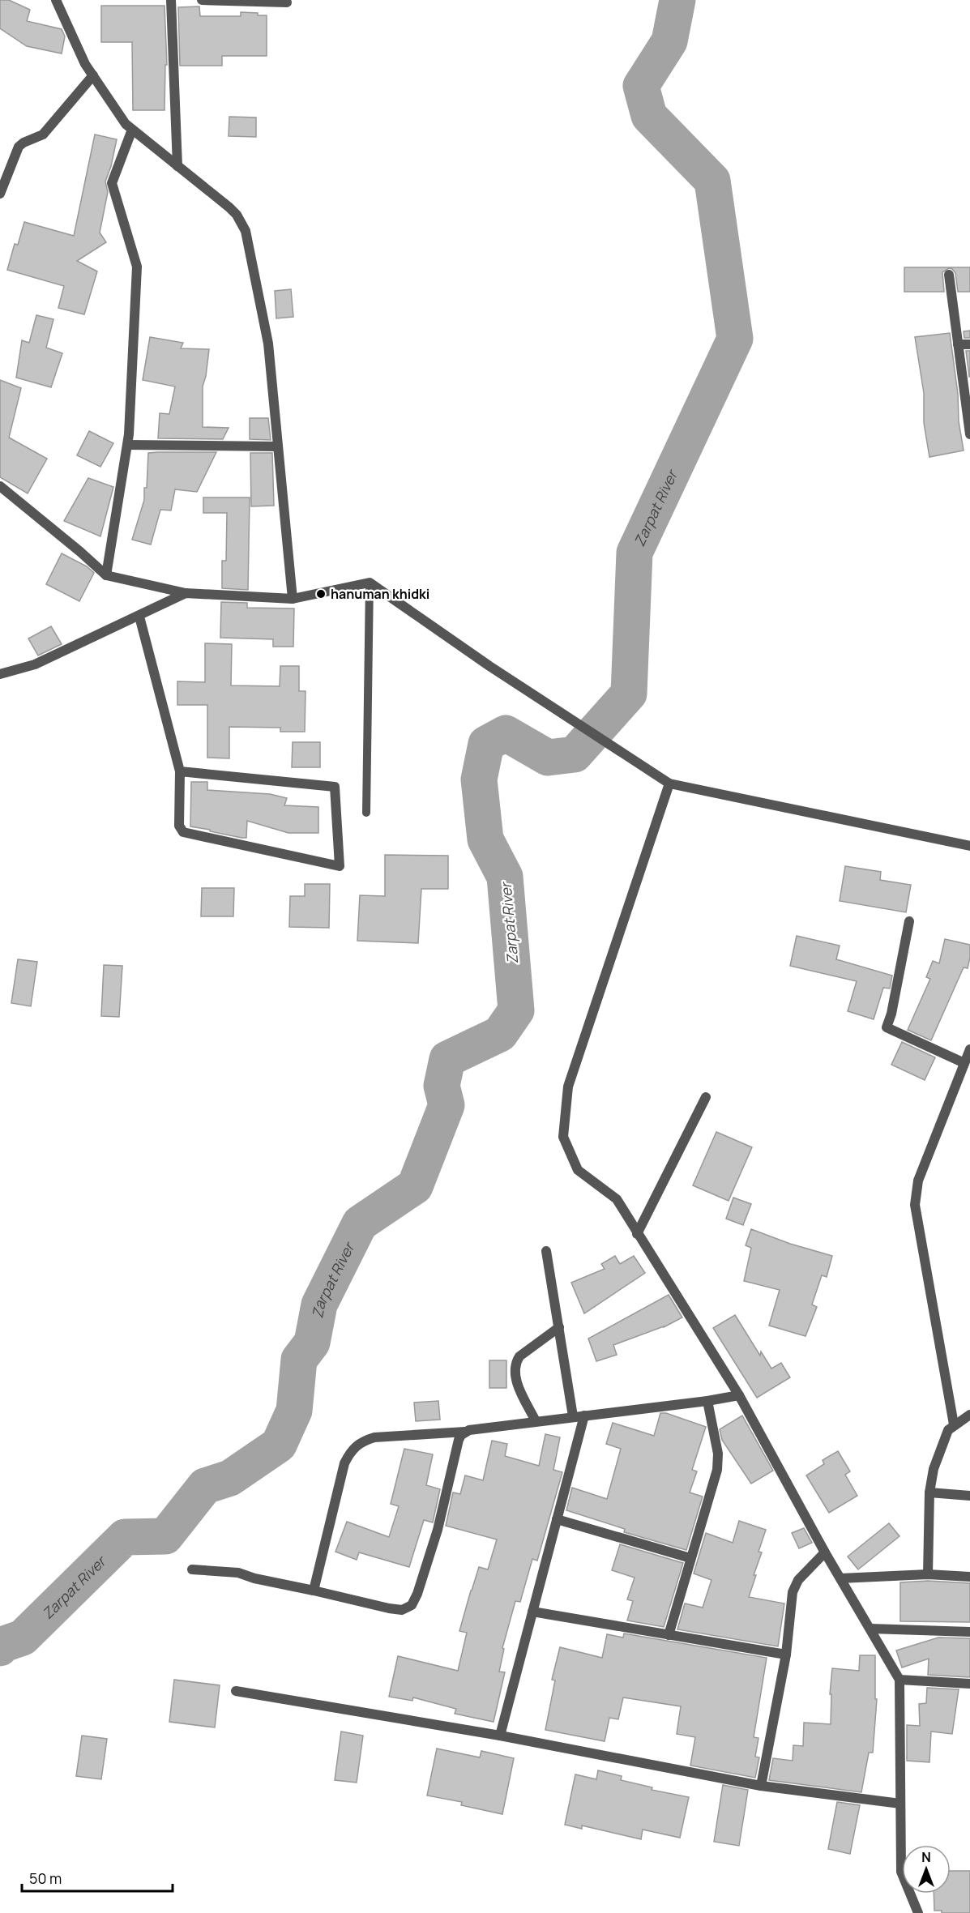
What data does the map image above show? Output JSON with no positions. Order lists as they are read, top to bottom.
{
  "water": ["Zarpat River"],
  "places": ["hanuman khidki"],
  "scale_bar": "50 m",
  "north": "top"
}
